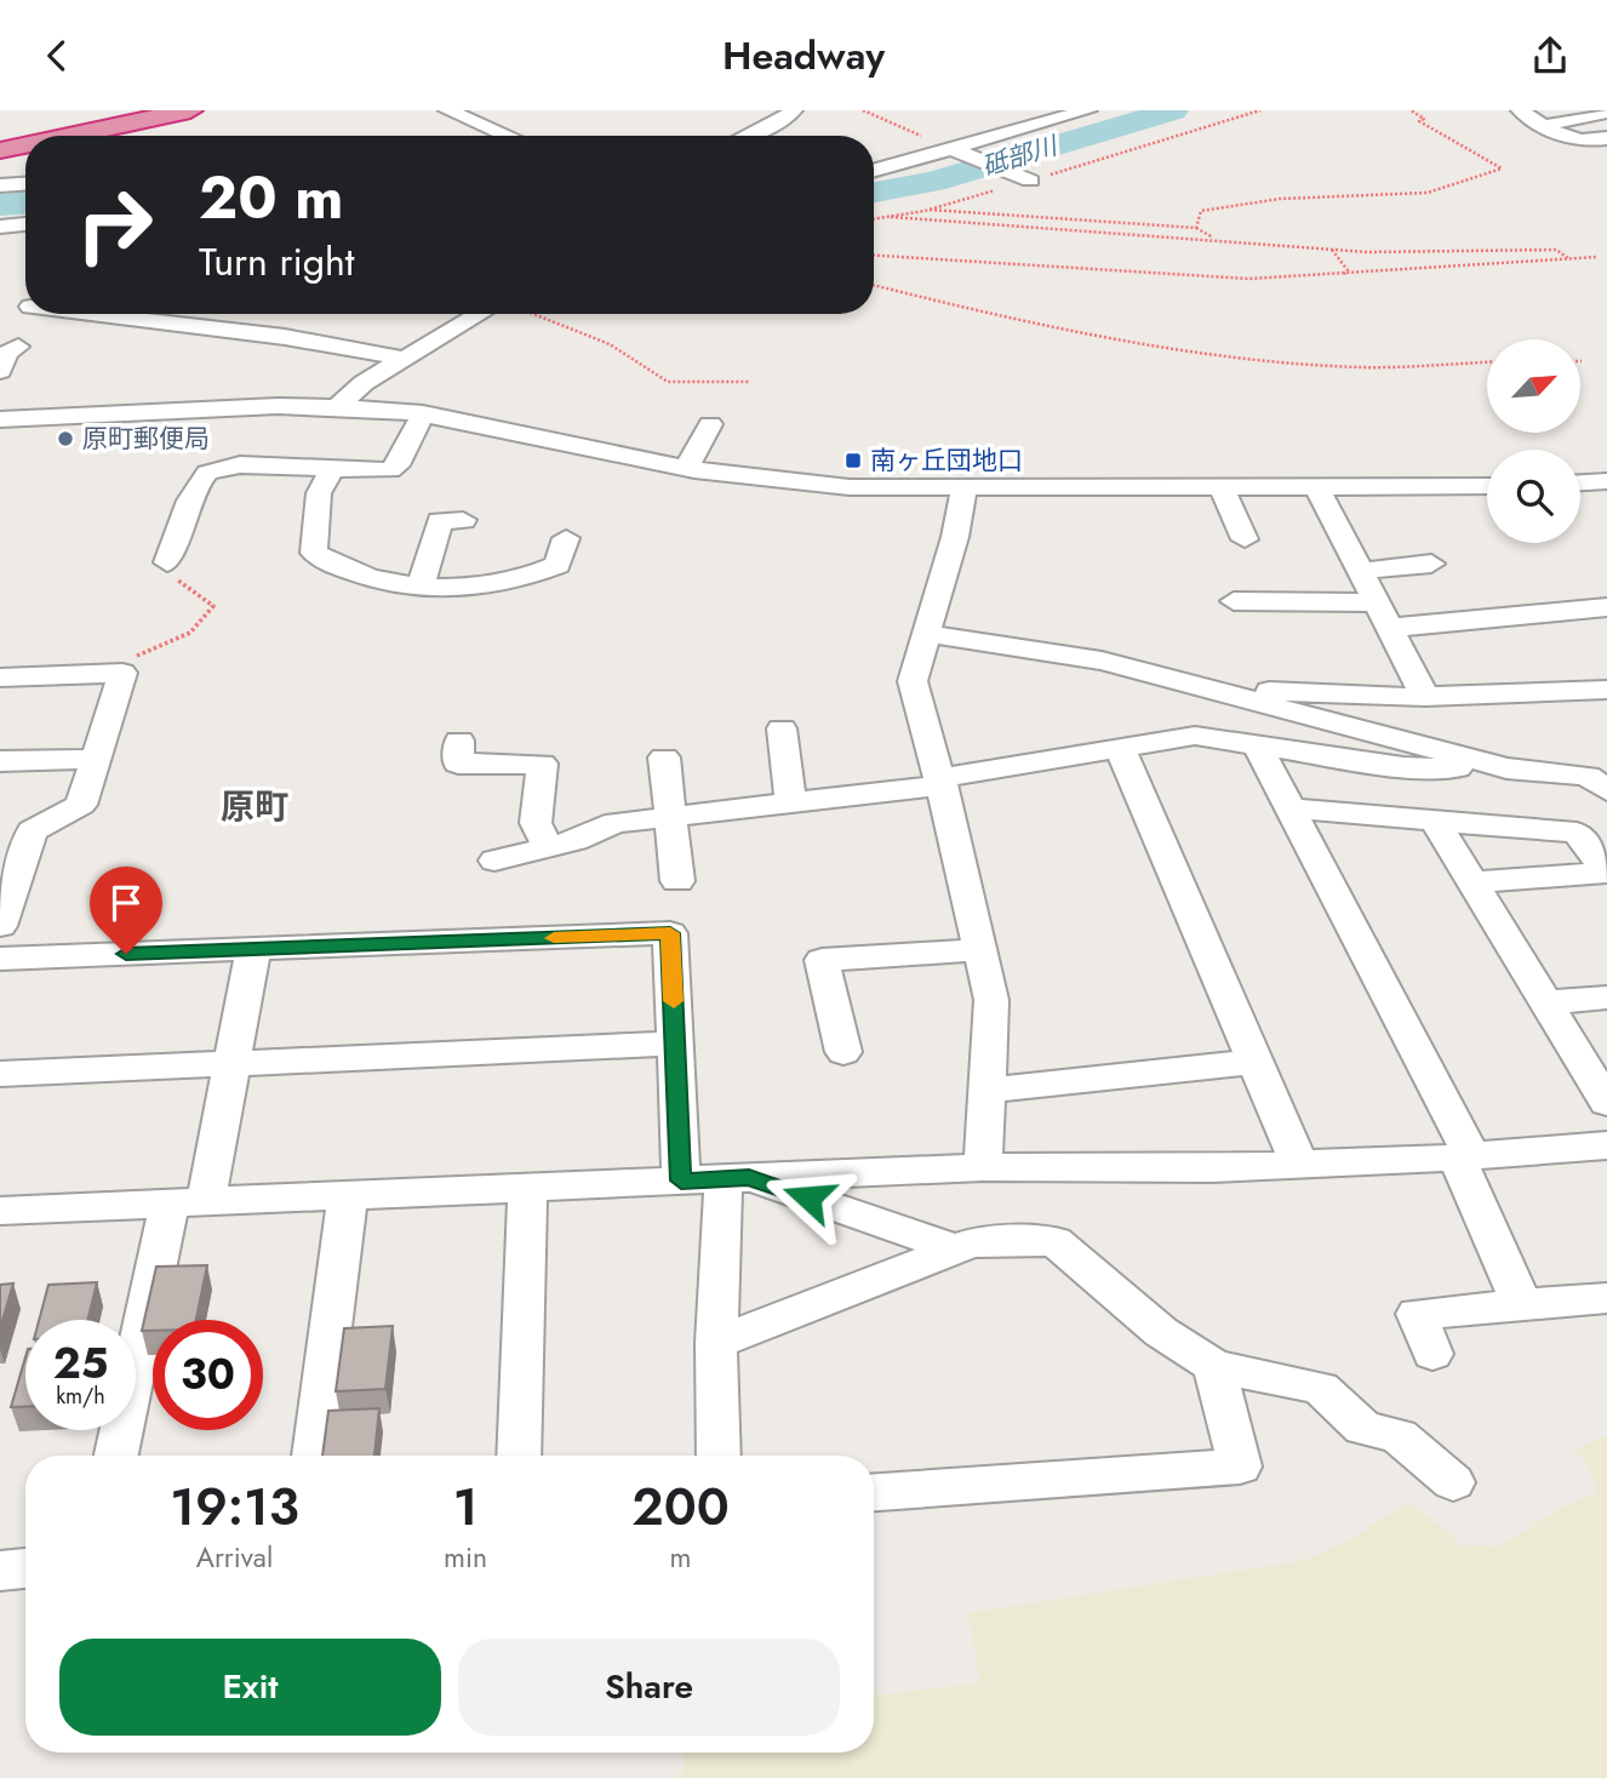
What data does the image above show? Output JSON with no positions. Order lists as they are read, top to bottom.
{
  "districts": ["原町"],
  "water": ["砥部川"],
  "places": {
    "other": ["原町郵便局"],
    "transit": ["南ヶ丘団地口"]
  },
  "north": "top right",
  "page": {
    "header": "Headway",
    "turn": ["20 m", "Turn right"],
    "speed": "25 km/h",
    "limit": "30",
    "eta": [
      "19:13",
      "Arrival",
      "1",
      "min",
      "200",
      "m"
    ],
    "buttons": ["Exit", "Share"]
  }
}
